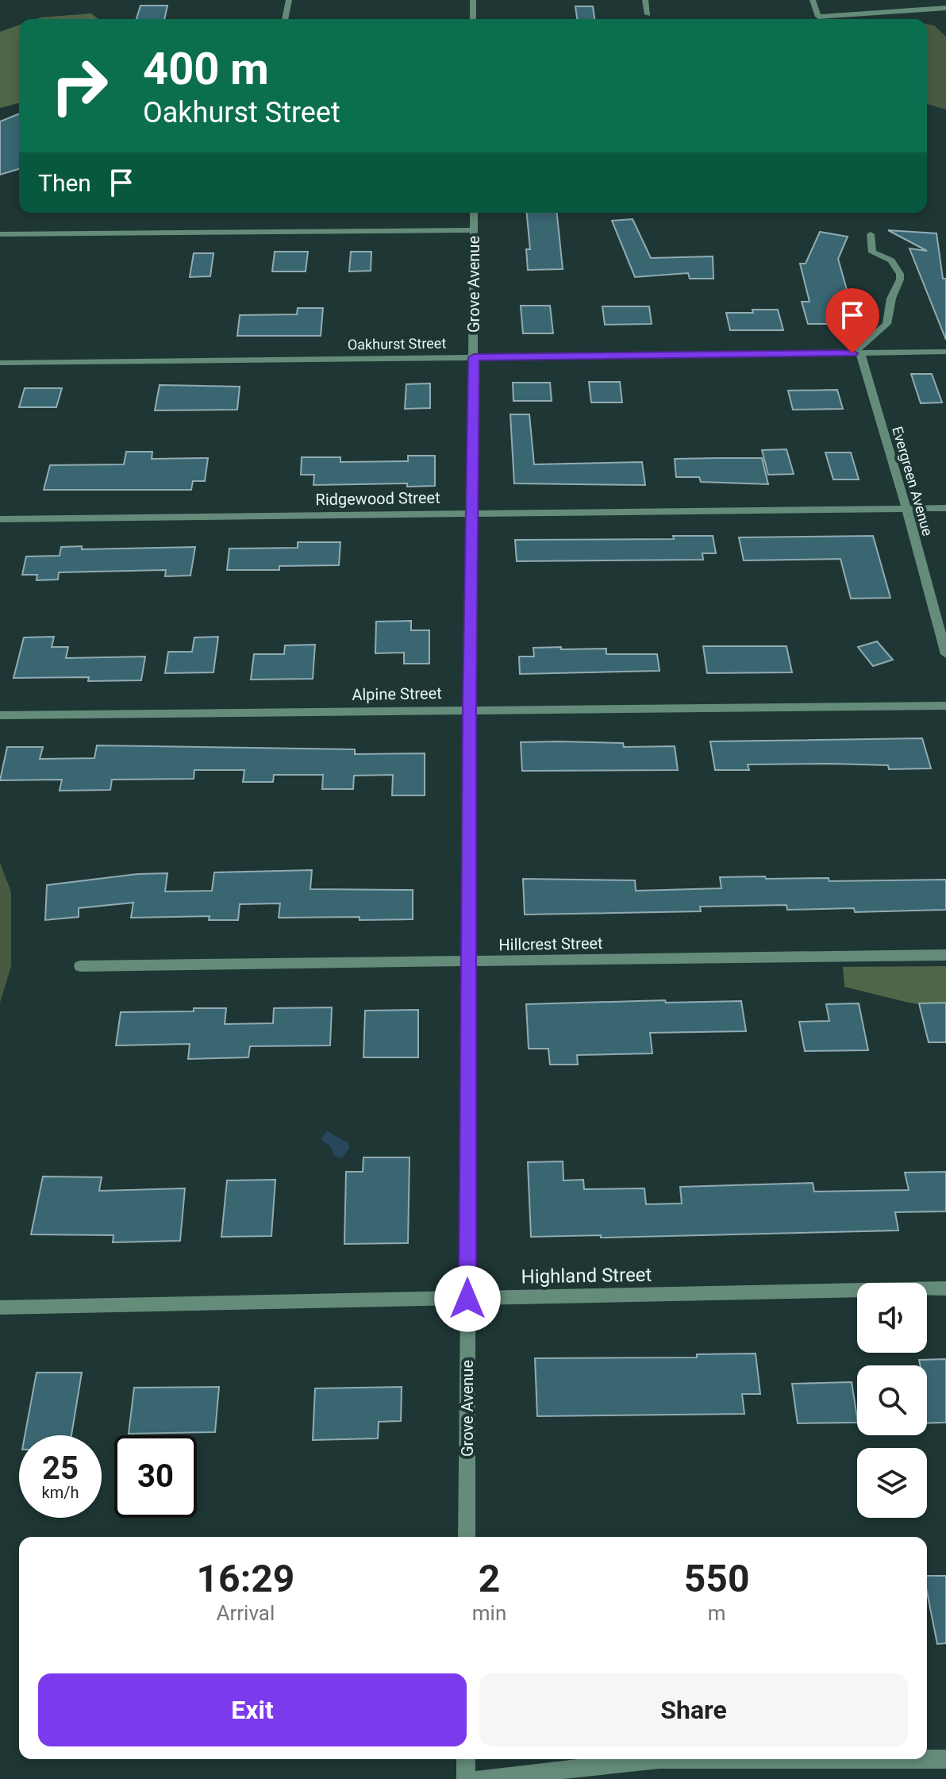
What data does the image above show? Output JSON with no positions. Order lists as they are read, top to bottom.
{
  "streets": {
    "street": [
      "Grove Avenue",
      "Oakhurst Street",
      "Evergreen Avenue",
      "Ridgewood Street",
      "Alpine Street",
      "Hillcrest Street",
      "Highland Street"
    ]
  },
  "crossings": [
    ["Grove Avenue", "Oakhurst Street"],
    ["Grove Avenue", "Ridgewood Street"],
    ["Grove Avenue", "Alpine Street"],
    ["Grove Avenue", "Hillcrest Street"],
    ["Grove Avenue", "Highland Street"],
    ["Oakhurst Street", "Evergreen Avenue"],
    ["Evergreen Avenue", "Ridgewood Street"]
  ],
  "page": {
    "turn": ["400 m", "Oakhurst Street"],
    "then": "Then",
    "speed": "25 km/h",
    "limit": "30",
    "eta": [
      "16:29",
      "Arrival",
      "2",
      "min",
      "550",
      "m"
    ],
    "buttons": ["Exit", "Share"]
  }
}
